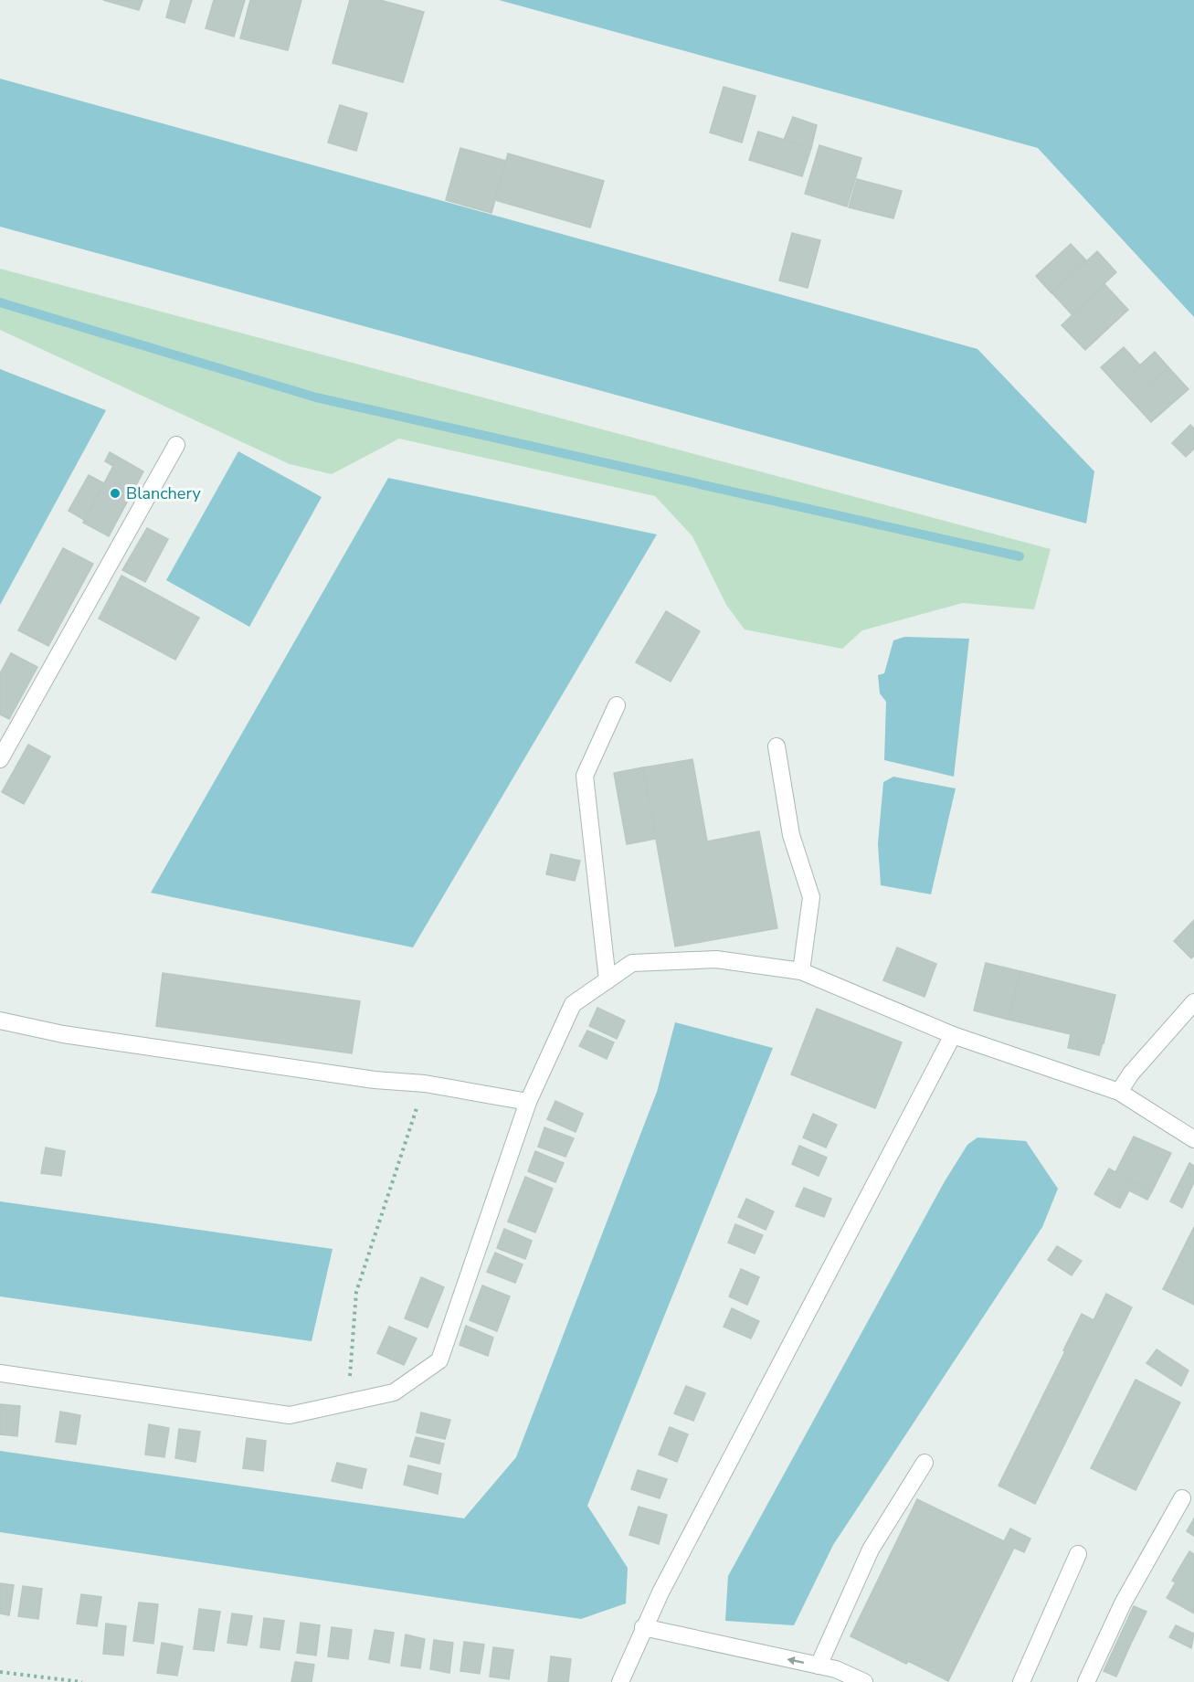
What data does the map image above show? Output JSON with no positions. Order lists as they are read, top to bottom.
{
  "places": ["Blanchery"]
}
